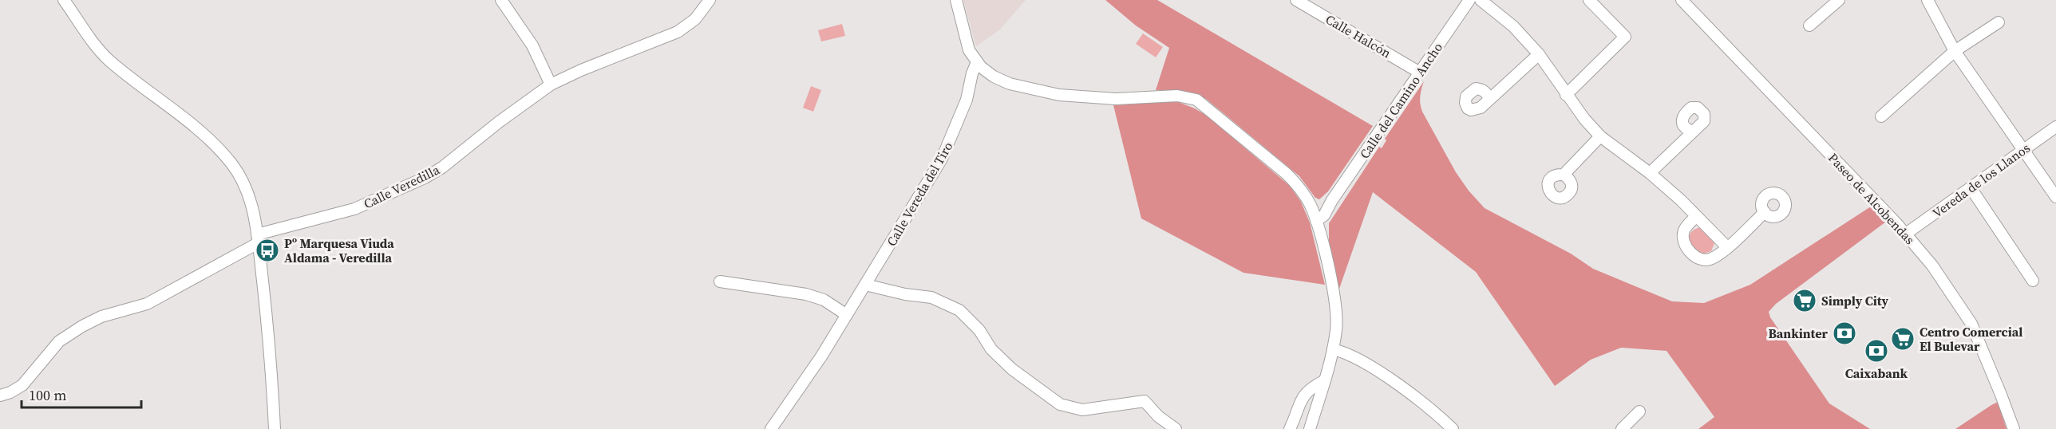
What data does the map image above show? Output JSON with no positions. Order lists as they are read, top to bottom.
{
  "streets": {
    "street": [
      "Calle Halcón",
      "Calle del Camino Ancho",
      "Vereda de los Llanos",
      "Calle Veredilla",
      "Calle Vereda del Tiro",
      "Paseo de Alcobendas"
    ]
  },
  "crossings": [
    ["Calle Halcón", "Calle del Camino Ancho"],
    ["Vereda de los Llanos", "Paseo de Alcobendas"]
  ],
  "places": {
    "bus stop": ["Pº Marquesa Viuda Aldama - Veredilla"],
    "supermarket": ["Simply City", "Centro Comercial El Bulevar"],
    "bank": ["Bankinter", "Caixabank"]
  },
  "scale_bar": "100 m"
}
